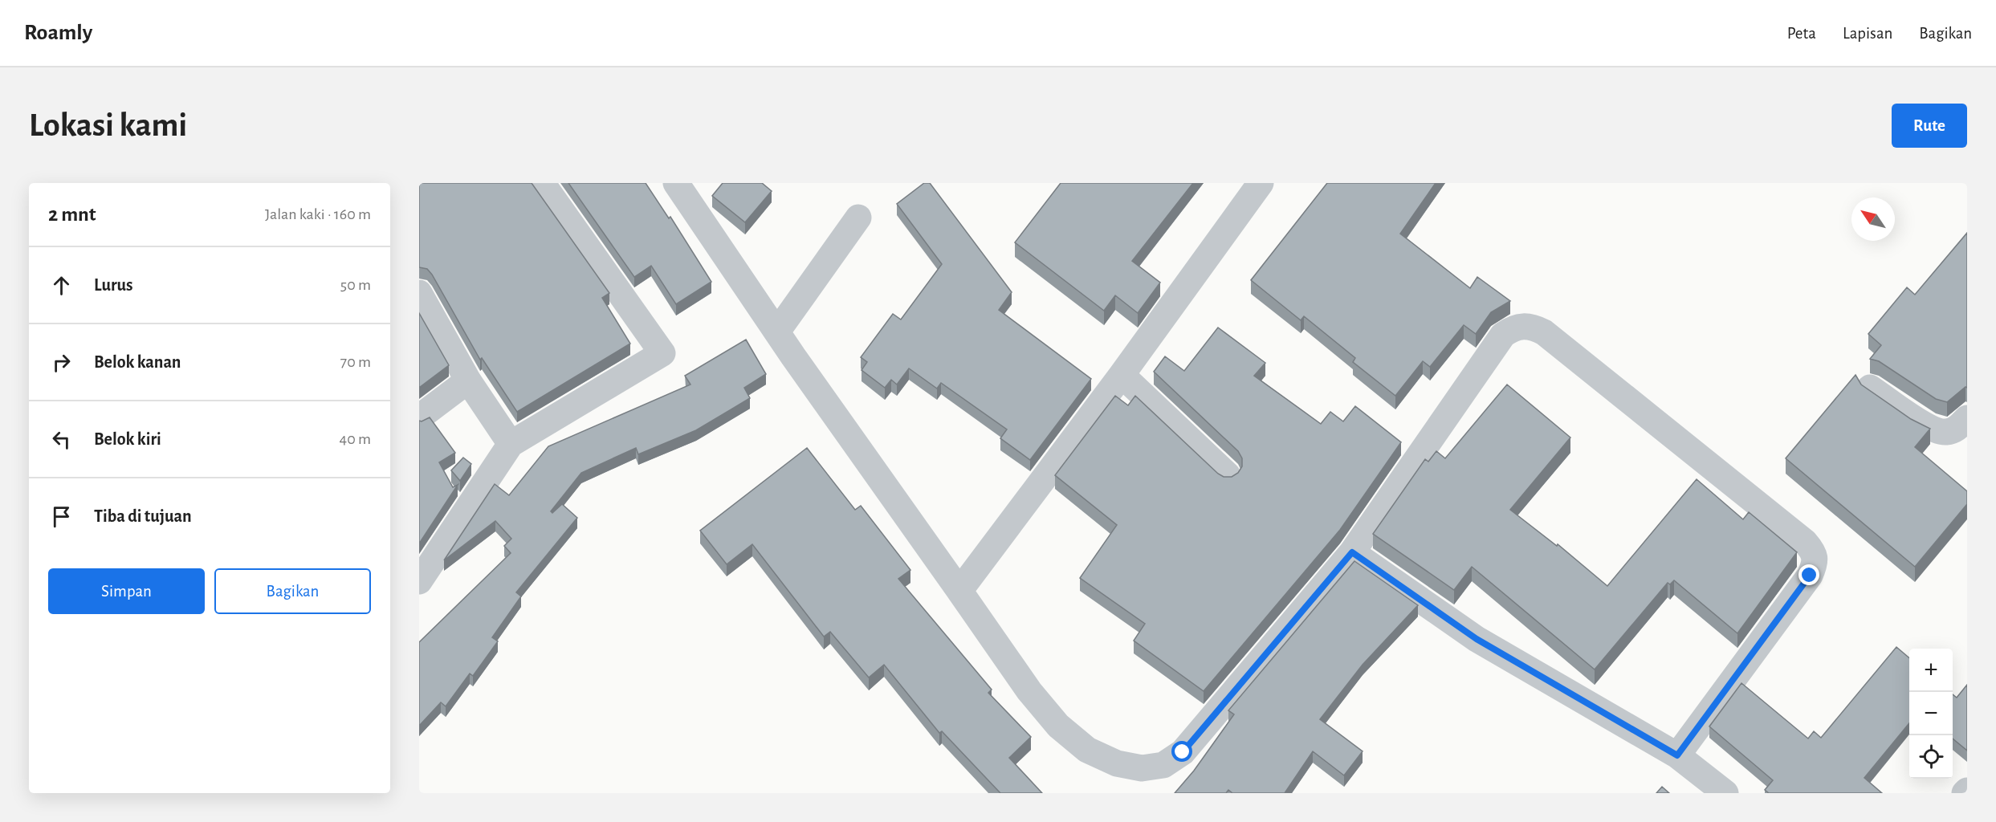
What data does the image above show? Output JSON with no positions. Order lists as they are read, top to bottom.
{
  "north": "top left",
  "page": {
    "header": "Roamly",
    "nav": ["Peta", "Lapisan", "Bagikan"],
    "buttons": [
      "Rute",
      ["Simpan", "Bagikan"]
    ],
    "title": "Lokasi kami",
    "heading": ["2 mnt", "Jalan kaki · 160 m"],
    "list": [
      ["Lurus", "50 m"],
      ["Belok kanan", "70 m"],
      ["Belok kiri", "40 m"],
      "Tiba di tujuan"
    ],
    "map_buttons": ["+", "−"]
  }
}
